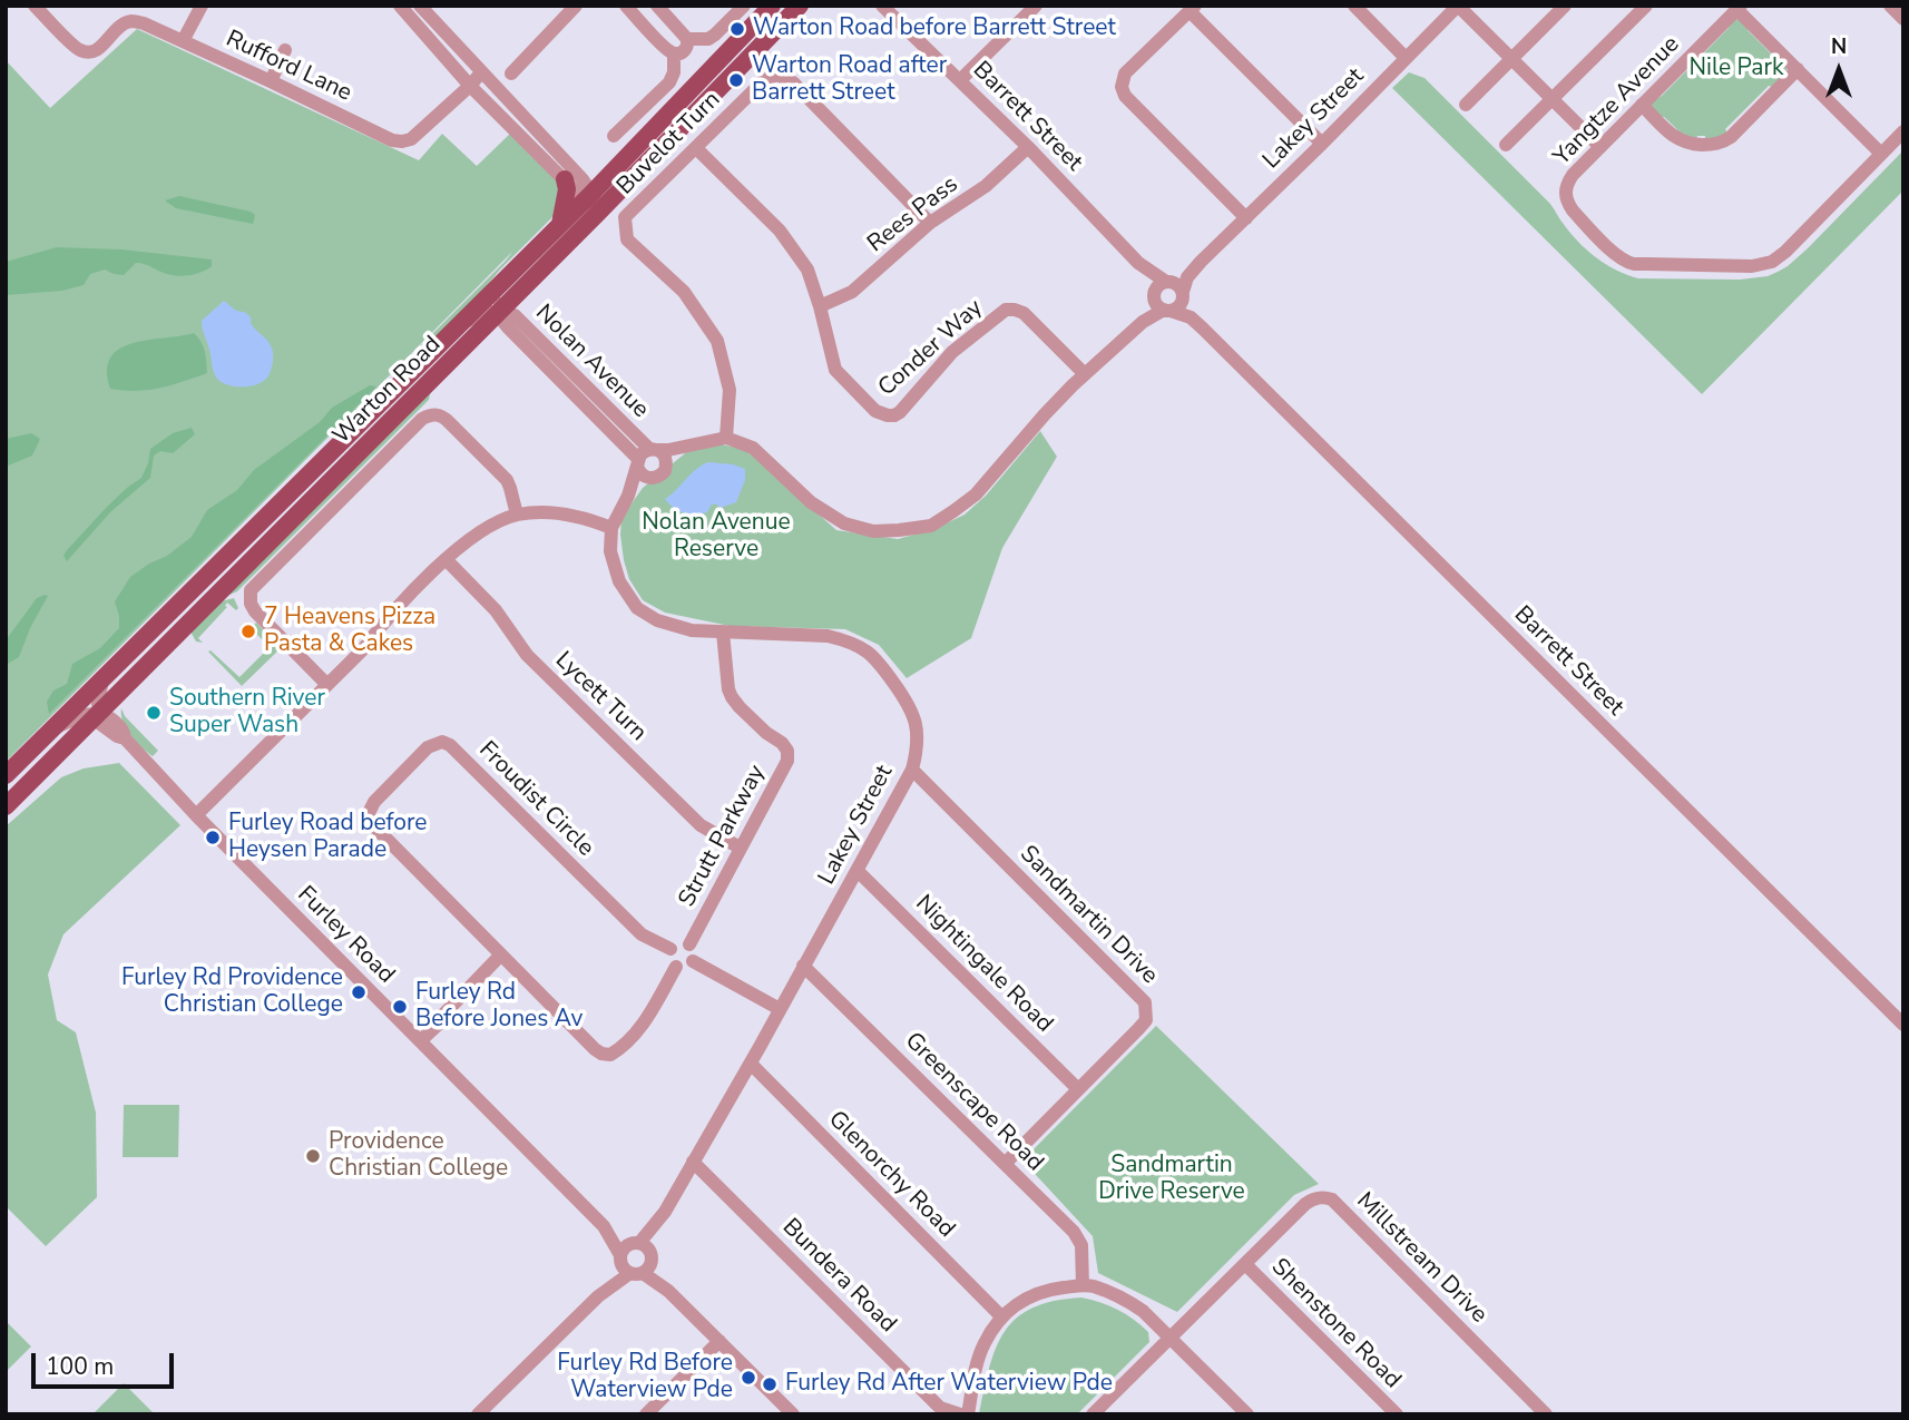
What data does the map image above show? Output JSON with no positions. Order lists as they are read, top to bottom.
{
  "streets": {
    "main road": ["Warton Road"],
    "street": [
      "Rufford Lane",
      "Yangtze Avenue",
      "Barrett Street",
      "Lakey Street",
      "Buvelot Turn",
      "Rees Pass",
      "Conder Way",
      "Nolan Avenue",
      "Lycett Turn",
      "Froudist Circle",
      "Strutt Parkway",
      "Sandmartin Drive",
      "Furley Road",
      "Nightingale Road",
      "Greenscape Road",
      "Glenorchy Road",
      "Millstream Drive",
      "Bundera Road",
      "Shenstone Road"
    ]
  },
  "crossings": [
    ["Barrett Street", "Lakey Street"],
    ["Barrett Street", "Rees Pass"],
    ["Lakey Street", "Buvelot Turn"],
    ["Lakey Street", "Conder Way"],
    ["Lakey Street", "Strutt Parkway"],
    ["Lakey Street", "Sandmartin Drive"],
    ["Lakey Street", "Furley Road"],
    ["Lakey Street", "Nightingale Road"],
    ["Lakey Street", "Greenscape Road"],
    ["Lakey Street", "Glenorchy Road"],
    ["Lakey Street", "Bundera Road"],
    ["Buvelot Turn", "Rees Pass"],
    ["Buvelot Turn", "Conder Way"],
    ["Rees Pass", "Conder Way"],
    ["Nolan Avenue", "Warton Road"],
    ["Warton Road", "Furley Road"],
    ["Lycett Turn", "Strutt Parkway"],
    ["Froudist Circle", "Strutt Parkway"],
    ["Sandmartin Drive", "Nightingale Road"],
    ["Sandmartin Drive", "Greenscape Road"],
    ["Millstream Drive", "Shenstone Road"]
  ],
  "parks": ["Nile Park", "Nolan Avenue Reserve", "Sandmartin Drive Reserve"],
  "places": [
    "Warton Road before Barrett Street",
    "Warton Road after Barrett Street",
    "7 Heavens Pizza Pasta & Cakes",
    "Southern River Super Wash",
    "Furley Road before Heysen Parade",
    "Furley Rd Providence Christian College",
    "Furley Rd Before Jones Av",
    "Providence Christian College",
    "Furley Rd Before Waterview Pde",
    "Furley Rd After Waterview Pde"
  ],
  "scale_bar": "100 m",
  "north": "top"
}
